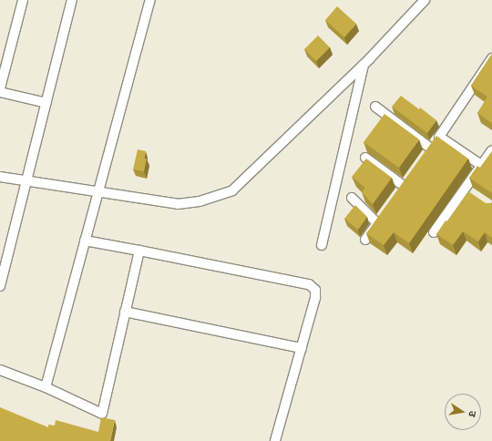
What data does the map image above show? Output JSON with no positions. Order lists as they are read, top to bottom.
{
  "north": "right"
}
